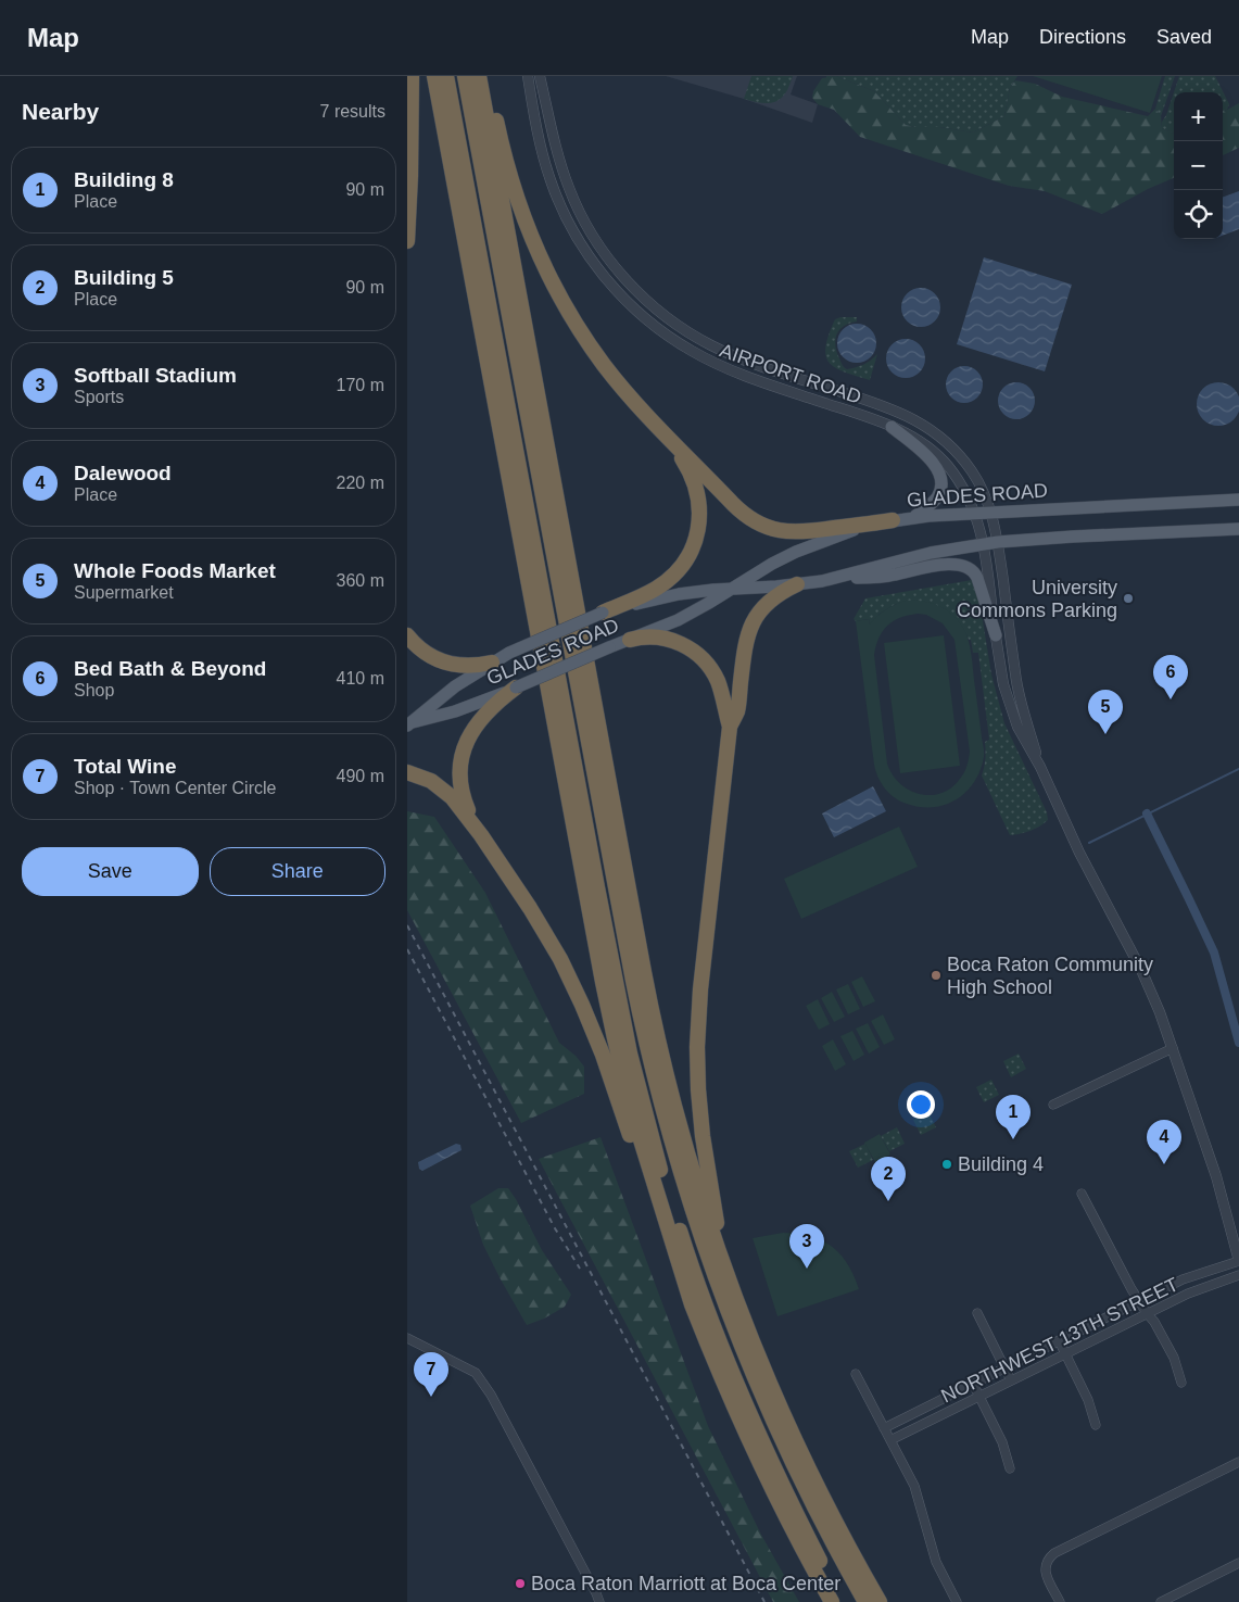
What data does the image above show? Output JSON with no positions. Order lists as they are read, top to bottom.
{
  "streets": {
    "main road": ["GLADES ROAD"],
    "street": ["AIRPORT ROAD", "NORTHWEST 13TH STREET"]
  },
  "crossings": [
    ["AIRPORT ROAD", "GLADES ROAD"]
  ],
  "places": [
    "University Commons Parking",
    "Boca Raton Community High School",
    "Building 4",
    "Boca Raton Marriott at Boca Center"
  ],
  "page": {
    "header": "Map",
    "nav": ["Map", "Directions", "Saved"],
    "heading": ["Nearby", "7 results"],
    "map_buttons": ["+", "−"],
    "list": [
      {
        "mark": "1",
        "name": "Building 8",
        "note": "Place",
        "value": "90 m"
      },
      {
        "mark": "2",
        "name": "Building 5",
        "note": "Place",
        "value": "90 m"
      },
      {
        "mark": "3",
        "name": "Softball Stadium",
        "note": "Sports",
        "value": "170 m"
      },
      {
        "mark": "4",
        "name": "Dalewood",
        "note": "Place",
        "value": "220 m"
      },
      {
        "mark": "5",
        "name": "Whole Foods Market",
        "note": "Supermarket",
        "value": "360 m"
      },
      {
        "mark": "6",
        "name": "Bed Bath & Beyond",
        "note": "Shop",
        "value": "410 m"
      },
      {
        "mark": "7",
        "name": "Total Wine",
        "note": "Shop · Town Center Circle",
        "value": "490 m"
      }
    ],
    "pins": [
      "6",
      "5",
      "1",
      "4",
      "2",
      "3",
      "7"
    ],
    "buttons": ["Save", "Share"]
  }
}
